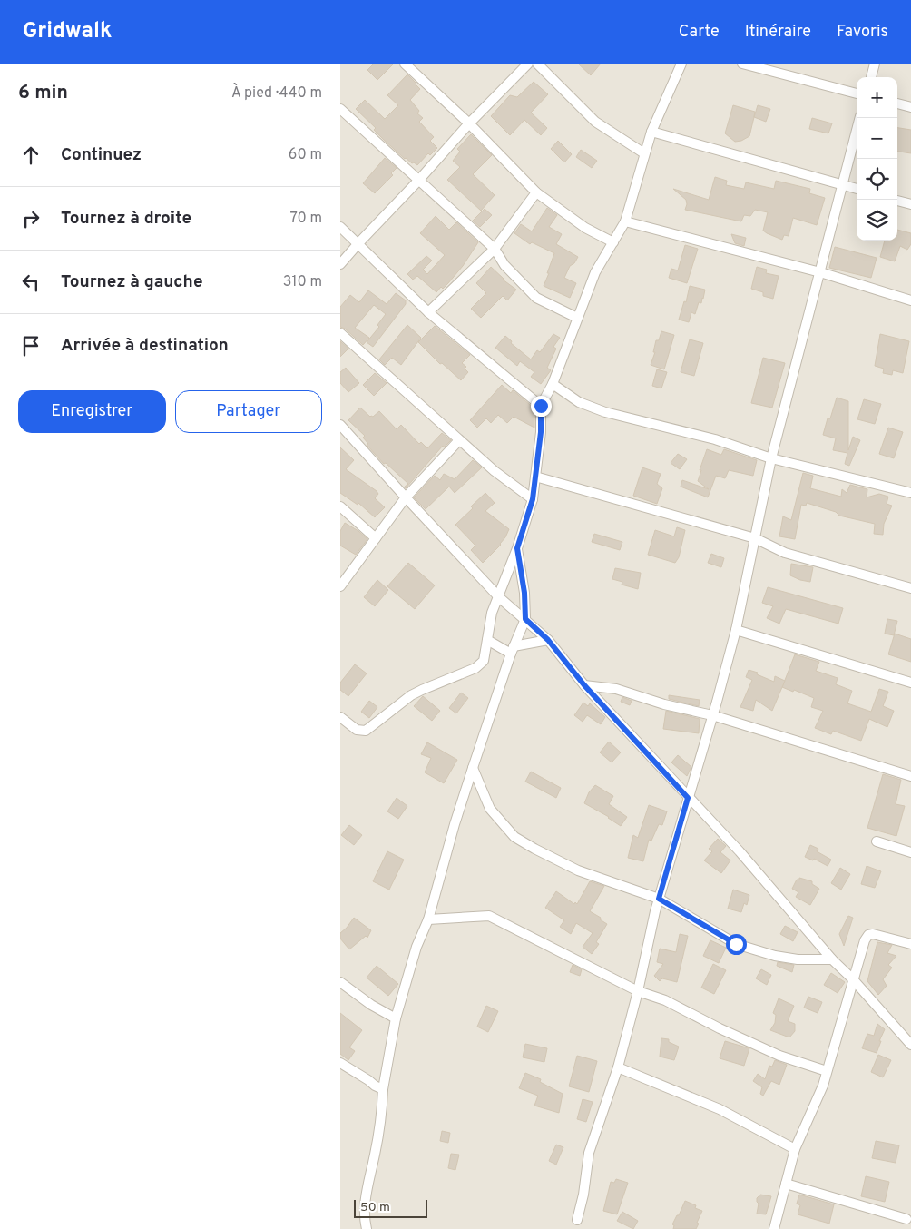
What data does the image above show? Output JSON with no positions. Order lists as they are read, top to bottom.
{
  "scale_bar": "50 m",
  "page": {
    "header": "Gridwalk",
    "nav": ["Carte", "Itinéraire", "Favoris"],
    "heading": ["6 min", "À pied · 440 m"],
    "map_buttons": ["+", "−"],
    "list": [
      ["Continuez", "60 m"],
      ["Tournez à droite", "70 m"],
      ["Tournez à gauche", "310 m"],
      "Arrivée à destination"
    ],
    "buttons": ["Enregistrer", "Partager"],
    "scale": "50 m"
  }
}
